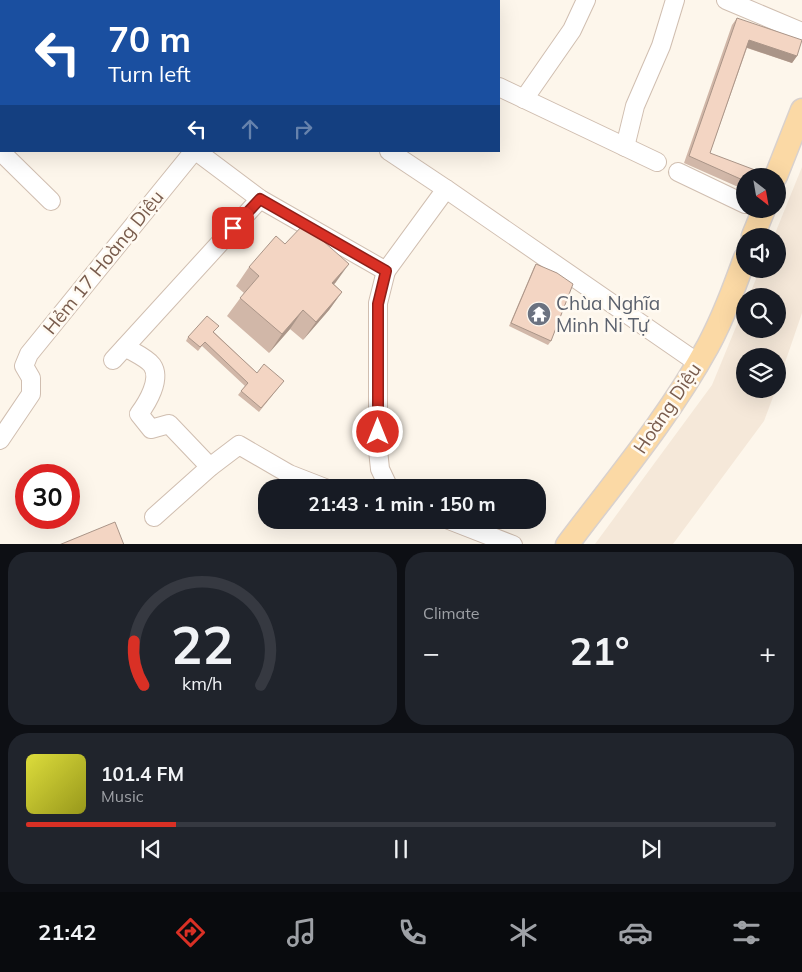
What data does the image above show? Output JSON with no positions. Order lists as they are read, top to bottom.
{
  "streets": {
    "main road": ["Hoàng Diệu"],
    "street": ["Hẻm 17 Hoàng Diệu"]
  },
  "places": {
    "temple": ["Chùa Nghĩa Minh Ni Tự"]
  },
  "north": "bottom right",
  "page": {
    "turn": ["70 m", "Turn left"],
    "limit": "30",
    "trip": "21:43 · 1 min · 150 m",
    "tile": "Climate",
    "heat": ["−", "21°", "+"],
    "song": ["101.4 FM", "Music"],
    "tabs": "21:42",
    "gauge": ["22", "km/h"]
  }
}
